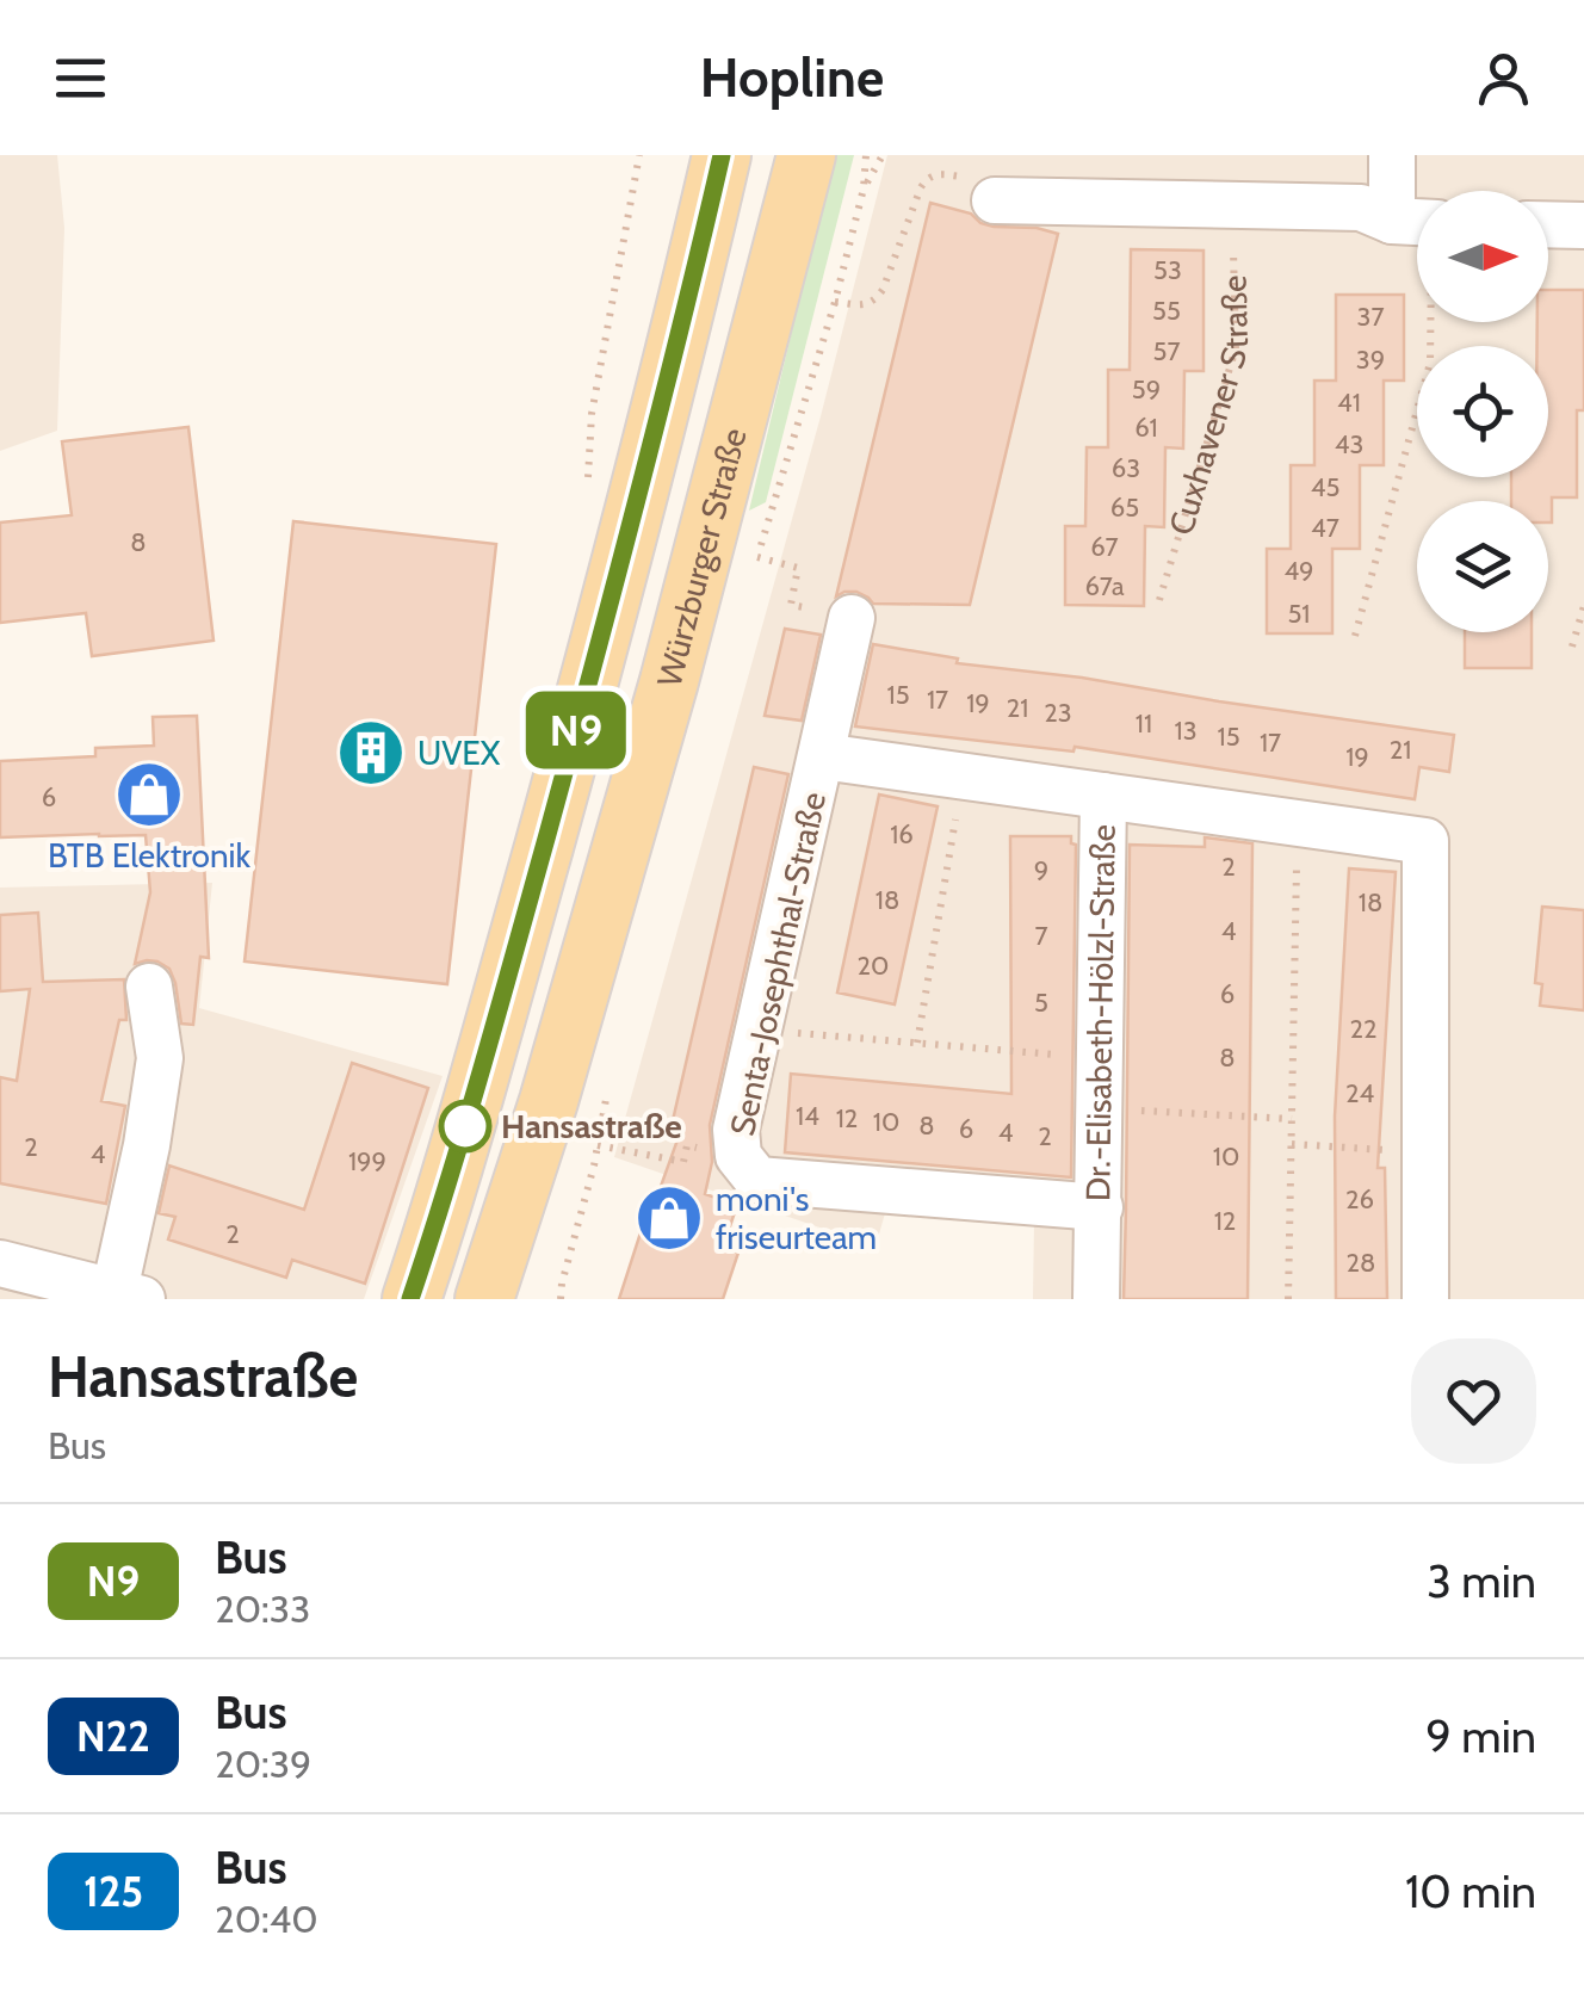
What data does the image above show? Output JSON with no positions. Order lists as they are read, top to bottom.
{
  "streets": {
    "main road": ["Würzburger Straße"],
    "street": ["Senta-Josephthal-Straße", "Dr.-Elisabeth-Hölzl-Straße"],
    "path": ["Cuxhavener Straße"]
  },
  "crossings": [
    ["Senta-Josephthal-Straße", "Dr.-Elisabeth-Hölzl-Straße"]
  ],
  "places": {
    "building": ["UVEX"],
    "shop": ["BTB Elektronik", "moni's friseurteam"],
    "other": ["Hansastraße"]
  },
  "lines": ["bus line N9"],
  "house_numbers": [
    "53",
    "55",
    "37",
    "57",
    "39",
    "59",
    "41",
    "61",
    "43",
    "63",
    "45",
    "65",
    "47",
    "8",
    "67",
    "49",
    "67a",
    "51",
    "15",
    "17",
    "19",
    "21",
    "23",
    "11",
    "13",
    "15",
    "17",
    "21",
    "19",
    "6",
    "16",
    "2",
    "9",
    "18",
    "18",
    "4",
    "7",
    "20",
    "6",
    "5",
    "22",
    "8",
    "24",
    "14",
    "12",
    "10",
    "8",
    "6",
    "4",
    "2",
    "2",
    "4",
    "10",
    "199",
    "26",
    "12",
    "2",
    "28"
  ],
  "north": "right",
  "page": {
    "header": "Hopline",
    "on_map": "N9",
    "heading": ["Hansastraße", "Bus"],
    "list": [
      {
        "mark": "N9",
        "name": "Bus",
        "note": "20:33",
        "value": "3 min"
      },
      {
        "mark": "N22",
        "name": "Bus",
        "note": "20:39",
        "value": "9 min"
      },
      {
        "mark": "125",
        "name": "Bus",
        "note": "20:40",
        "value": "10 min"
      }
    ]
  }
}
